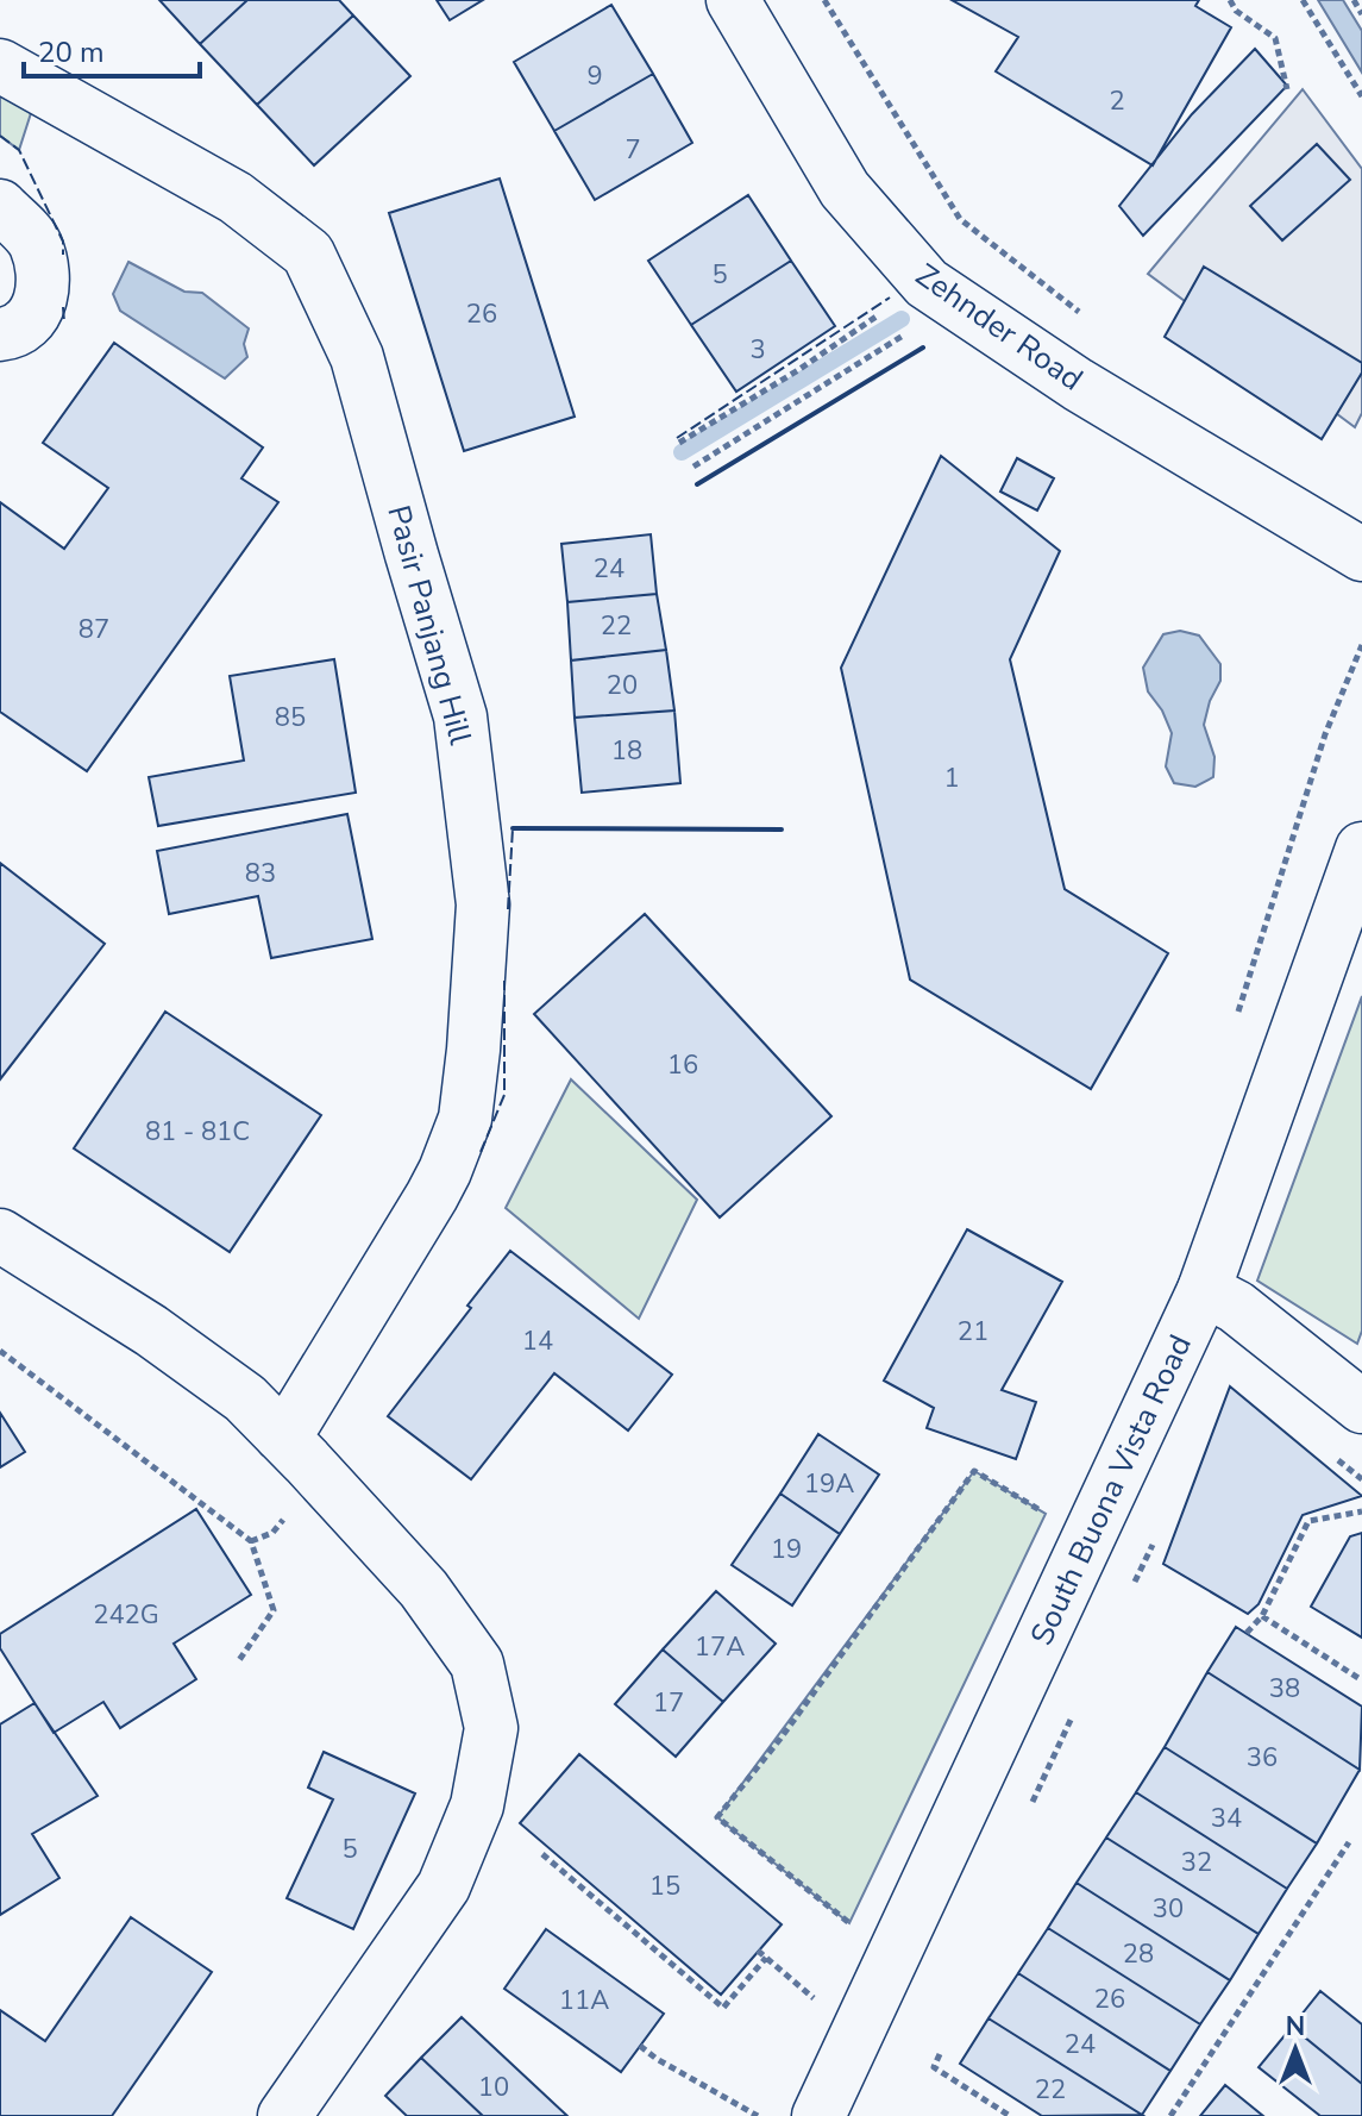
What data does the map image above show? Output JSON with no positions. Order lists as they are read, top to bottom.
{
  "streets": {
    "street": ["Zehnder Road", "Pasir Panjang Hill", "South Buona Vista Road"]
  },
  "house_numbers": [
    "9",
    "2",
    "7",
    "5",
    "26",
    "3",
    "24",
    "22",
    "87",
    "20",
    "85",
    "18",
    "1",
    "83",
    "16",
    "81 - 81C",
    "21",
    "14",
    "19A",
    "19",
    "242G",
    "17A",
    "38",
    "17",
    "36",
    "34",
    "5",
    "32",
    "15",
    "30",
    "28",
    "26",
    "11A",
    "24",
    "10",
    "22"
  ],
  "scale_bar": "20 m",
  "north": "top"
}
